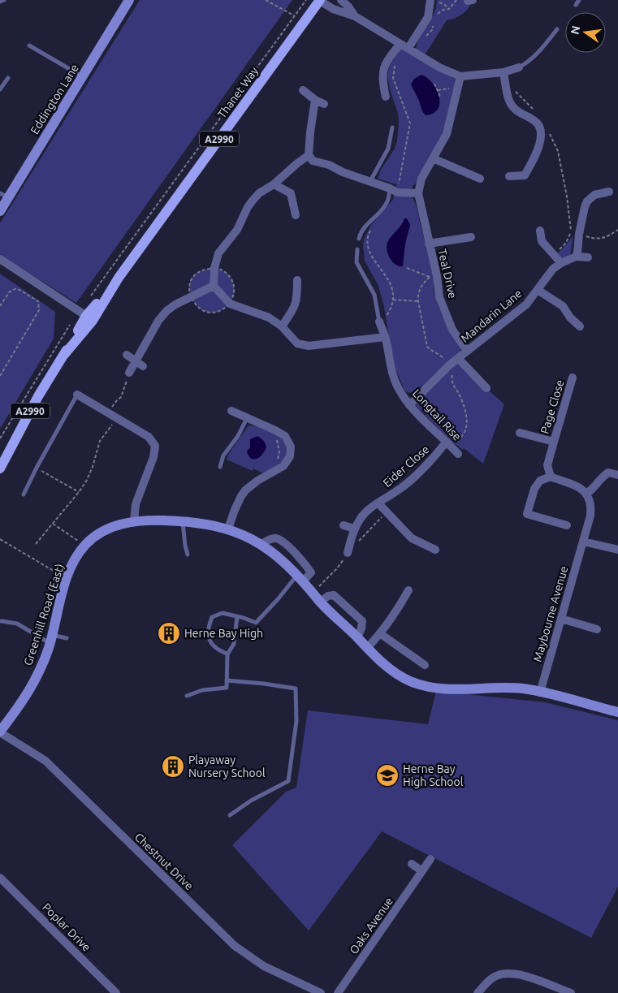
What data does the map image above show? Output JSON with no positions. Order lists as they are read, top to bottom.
{
  "streets": {
    "main road": ["Thanet Way", "A2990"],
    "street": [
      "Eddington Lane",
      "Teal Drive",
      "Mandarin Lane",
      "Page Close",
      "Longtail Rise",
      "Eider Close",
      "Maybourne Avenue",
      "Greenhill Road (East)",
      "Chestnut Drive",
      "Oaks Avenue",
      "Poplar Drive"
    ]
  },
  "crossings": [
    ["Teal Drive", "Mandarin Lane"],
    ["Mandarin Lane", "Longtail Rise"],
    ["Longtail Rise", "Eider Close"],
    ["Maybourne Avenue", "Greenhill Road (East)"],
    ["Greenhill Road (East)", "Chestnut Drive"]
  ],
  "places": {
    "building": ["Herne Bay High", "Playaway Nursery School"],
    "school or university": ["Herne Bay High School"]
  },
  "north": "left"
}
